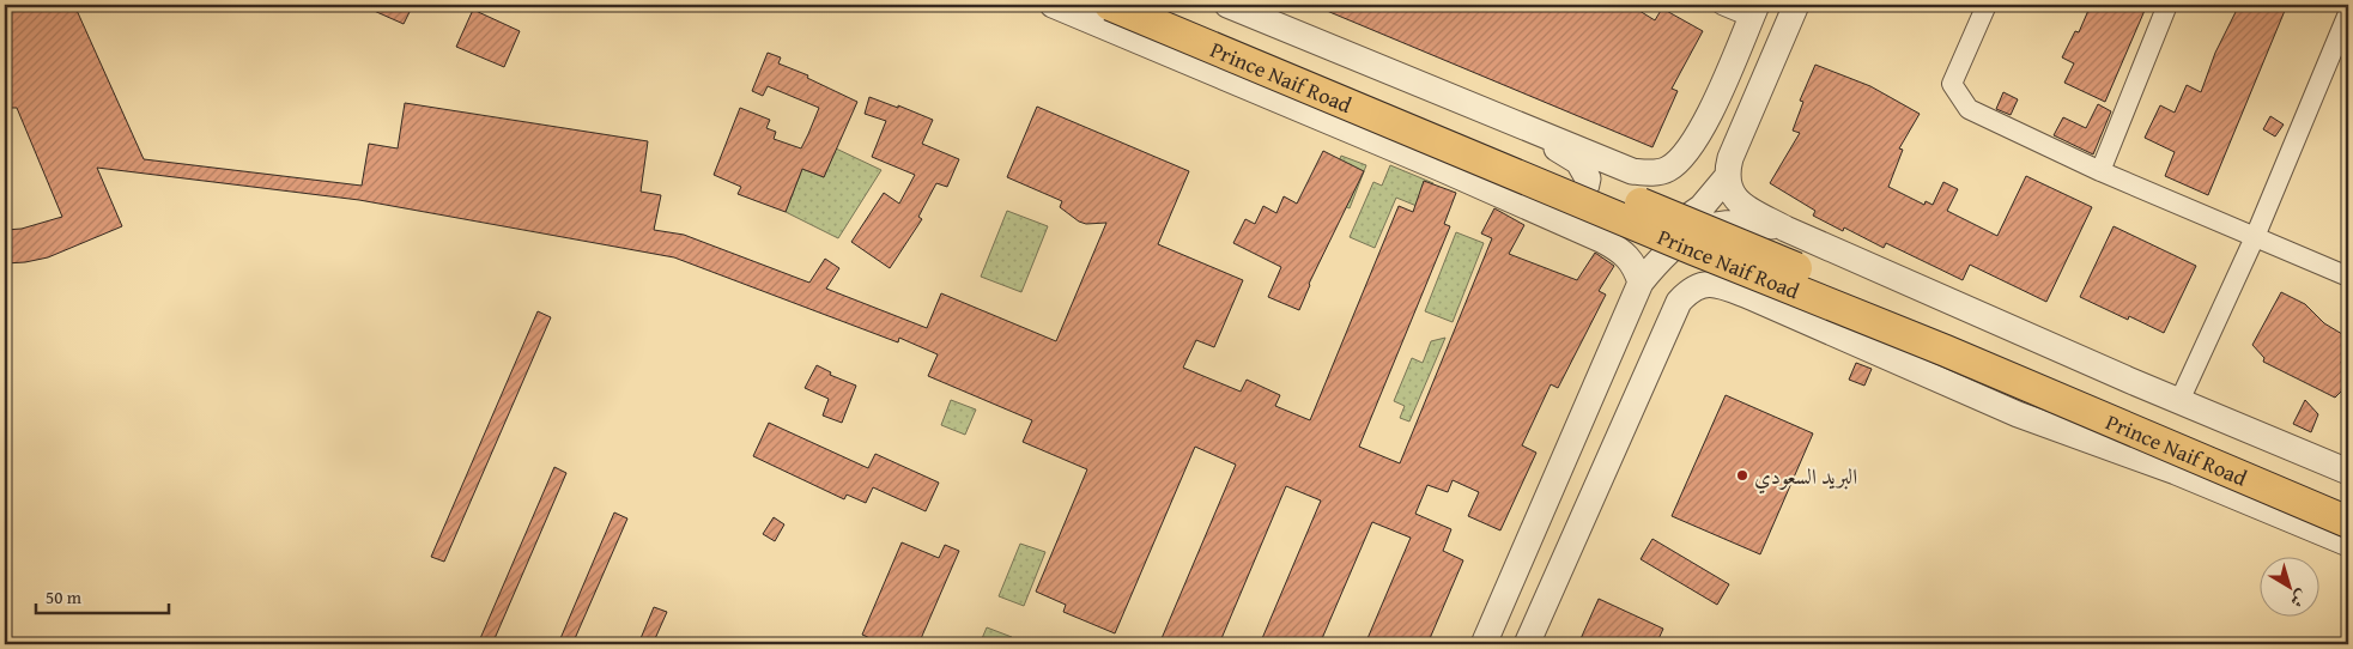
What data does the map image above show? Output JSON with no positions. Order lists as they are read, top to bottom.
{
  "streets": {
    "main road": ["Prince Naif Road"]
  },
  "places": ["البريد السعودي"],
  "scale_bar": "50 m",
  "north": "bottom right"
}
